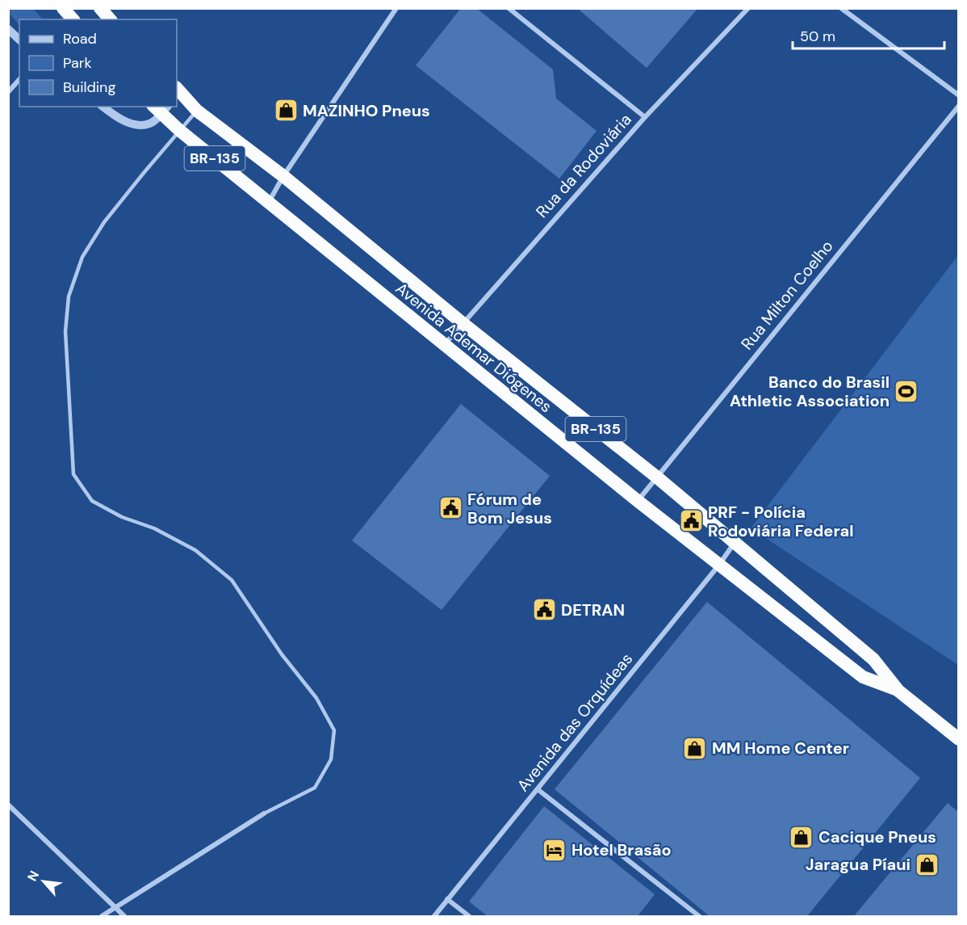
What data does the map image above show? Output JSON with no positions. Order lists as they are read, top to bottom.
{
  "streets": {
    "highway": ["BR-135", "Avenida Ademar Diógenes"],
    "street": ["Rua da Rodoviária", "Rua Milton Coelho", "Avenida das Orquídeas"]
  },
  "crossings": [
    ["Rua da Rodoviária", "Avenida Ademar Diógenes"],
    ["Rua Milton Coelho", "Avenida Ademar Diógenes"],
    ["Avenida Ademar Diógenes", "Avenida das Orquídeas"]
  ],
  "places": {
    "shop": [
      "MAZINHO Pneus",
      "MM Home Center",
      "Cacique Pneus",
      "Jaragua Píaui"
    ],
    "sports": ["Banco do Brasil Athletic Association"],
    "public building": ["Fórum de Bom Jesus", "PRF - Polícia Rodoviária Federal", "DETRAN"],
    "hotel": ["Hotel Brasão"]
  },
  "legend": ["Road", "Park", "Building"],
  "scale_bar": "50 m",
  "north": "top left"
}
